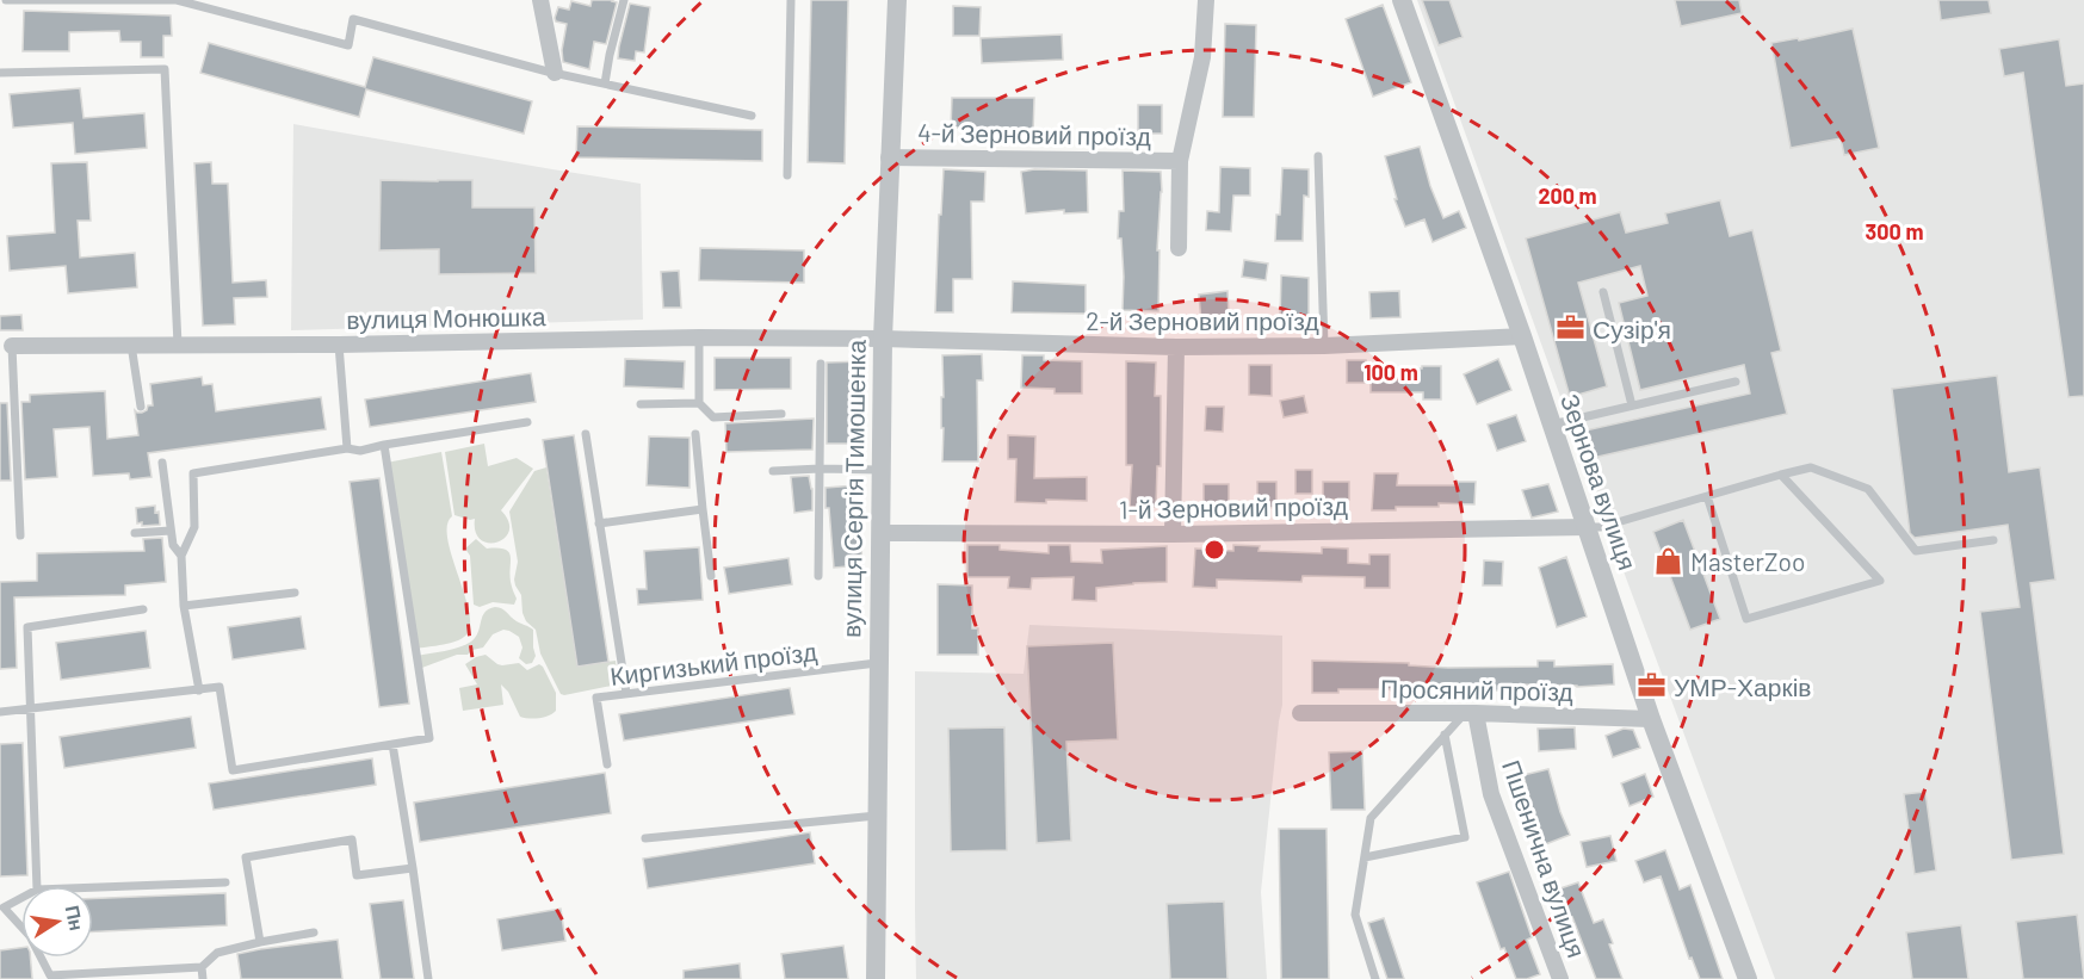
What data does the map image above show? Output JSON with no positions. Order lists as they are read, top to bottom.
{
  "streets": {
    "street": [
      "4-й Зерновий проїзд",
      "вулиця Монюшка",
      "2-й Зерновий проїзд",
      "Зернова вулиця",
      "вулиця Сергія Тимошенка",
      "1-й Зерновий проїзд",
      "Просяний проїзд",
      "Пшенична вулиця"
    ],
    "lane": ["Киргизький проїзд"]
  },
  "crossings": [
    ["4-й Зерновий проїзд", "вулиця Сергія Тимошенка"],
    ["вулиця Монюшка", "2-й Зерновий проїзд"],
    ["вулиця Монюшка", "вулиця Сергія Тимошенка"],
    ["2-й Зерновий проїзд", "Зернова вулиця"],
    ["2-й Зерновий проїзд", "вулиця Сергія Тимошенка"],
    ["Зернова вулиця", "1-й Зерновий проїзд"],
    ["Зернова вулиця", "Просяний проїзд"],
    ["вулиця Сергія Тимошенка", "1-й Зерновий проїзд"],
    ["вулиця Сергія Тимошенка", "Киргизький проїзд"],
    ["Просяний проїзд", "Пшенична вулиця"]
  ],
  "places": {
    "office": ["Сузір'я", "УМР-Харків"],
    "shop": ["MasterZoo"]
  },
  "north": "right",
  "rings": ["200 m", "300 m", "100 m"]
}
